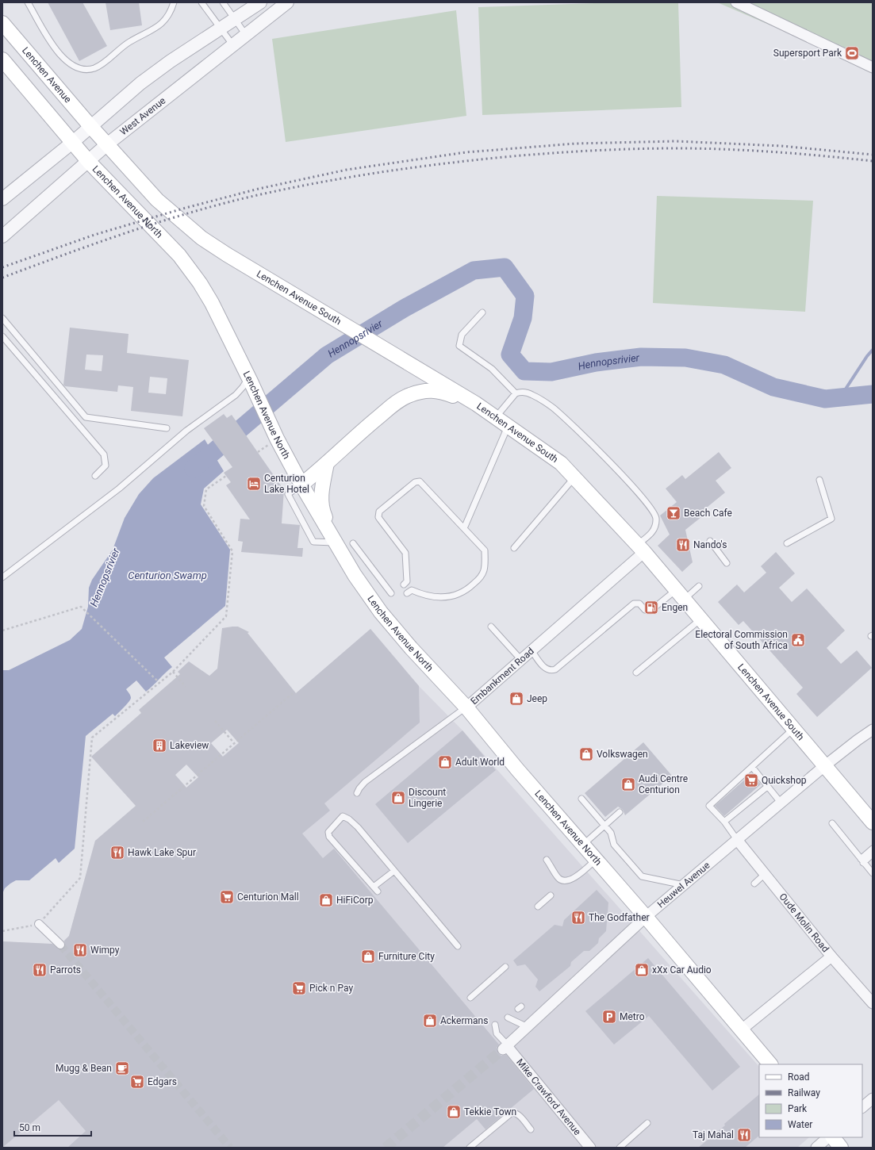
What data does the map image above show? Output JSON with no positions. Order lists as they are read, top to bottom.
{
  "streets": {
    "main road": ["Lenchen Avenue", "Lenchen Avenue North", "Lenchen Avenue South"],
    "street": [
      "West Avenue",
      "Embankment Road",
      "Heuwel Avenue",
      "Oude Molin Road",
      "Mike Crawford Avenue"
    ]
  },
  "crossings": [
    ["Lenchen Avenue", "Lenchen Avenue South"],
    ["West Avenue", "Lenchen Avenue North"],
    ["West Avenue", "Lenchen Avenue South"],
    ["Lenchen Avenue North", "Embankment Road"],
    ["Lenchen Avenue North", "Heuwel Avenue"],
    ["Lenchen Avenue South", "Embankment Road"],
    ["Lenchen Avenue South", "Heuwel Avenue"],
    ["Heuwel Avenue", "Oude Molin Road"],
    ["Heuwel Avenue", "Mike Crawford Avenue"]
  ],
  "water": ["Hennopsrivier", "Centurion Swamp"],
  "places": {
    "sports": ["Supersport Park"],
    "hotel": ["Centurion Lake Hotel"],
    "bar": ["Beach Cafe"],
    "restaurant": [
      "Nando's",
      "Hawk Lake Spur",
      "The Godfather",
      "Wimpy",
      "Parrots",
      "Taj Mahal"
    ],
    "fuel station": ["Engen"],
    "public building": ["Electoral Commission of South Africa"],
    "shop": [
      "Jeep",
      "Volkswagen",
      "Adult World",
      "Audi Centre Centurion",
      "Discount Lingerie",
      "HiFiCorp",
      "Furniture City",
      "xXx Car Audio",
      "Ackermans",
      "Tekkie Town"
    ],
    "building": ["Lakeview"],
    "supermarket": [
      "Quickshop",
      "Centurion Mall",
      "Pick n Pay",
      "Edgars"
    ],
    "parking": ["Metro"],
    "cafe": ["Mugg & Bean"]
  },
  "legend": [
    "Road",
    "Railway",
    "Park",
    "Water"
  ],
  "scale_bar": "50 m"
}
